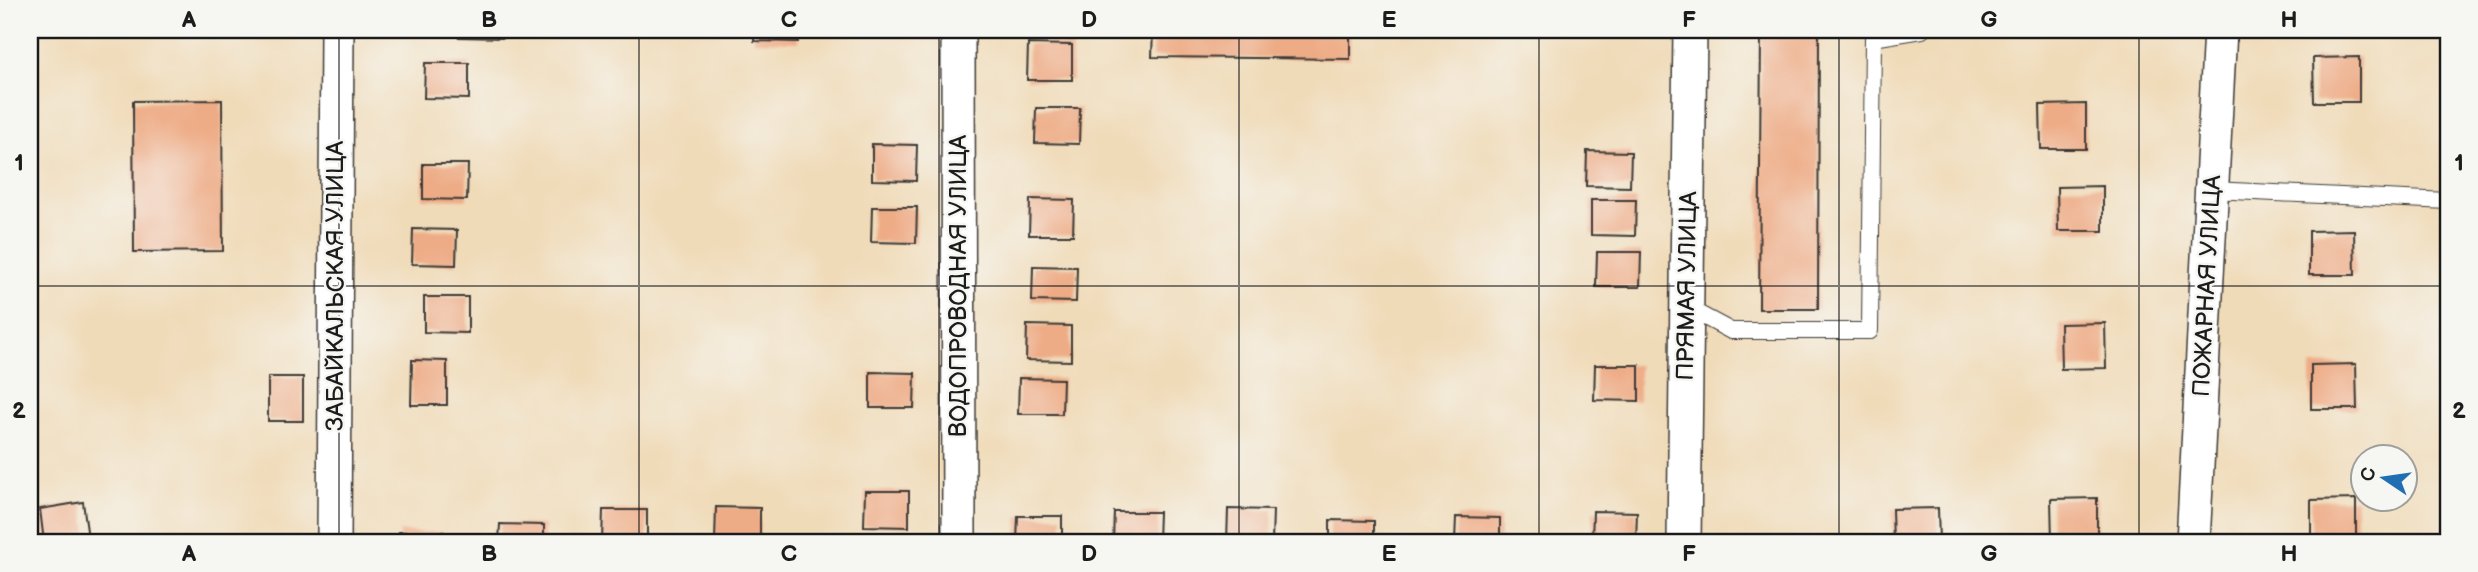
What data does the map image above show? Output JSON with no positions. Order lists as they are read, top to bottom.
{
  "streets": {
    "street": [
      "ЗАБАЙКАЛЬСКАЯ УЛИЦА",
      "ВОДОПРОВОДНАЯ УЛИЦА",
      "ПРЯМАЯ УЛИЦА",
      "ПОЖАРНАЯ УЛИЦА"
    ]
  },
  "north": "left",
  "grid": {
    "columns": [
      "A",
      "B",
      "C",
      "D",
      "E",
      "F",
      "G",
      "H"
    ],
    "rows": ["1", "2"]
  }
}
